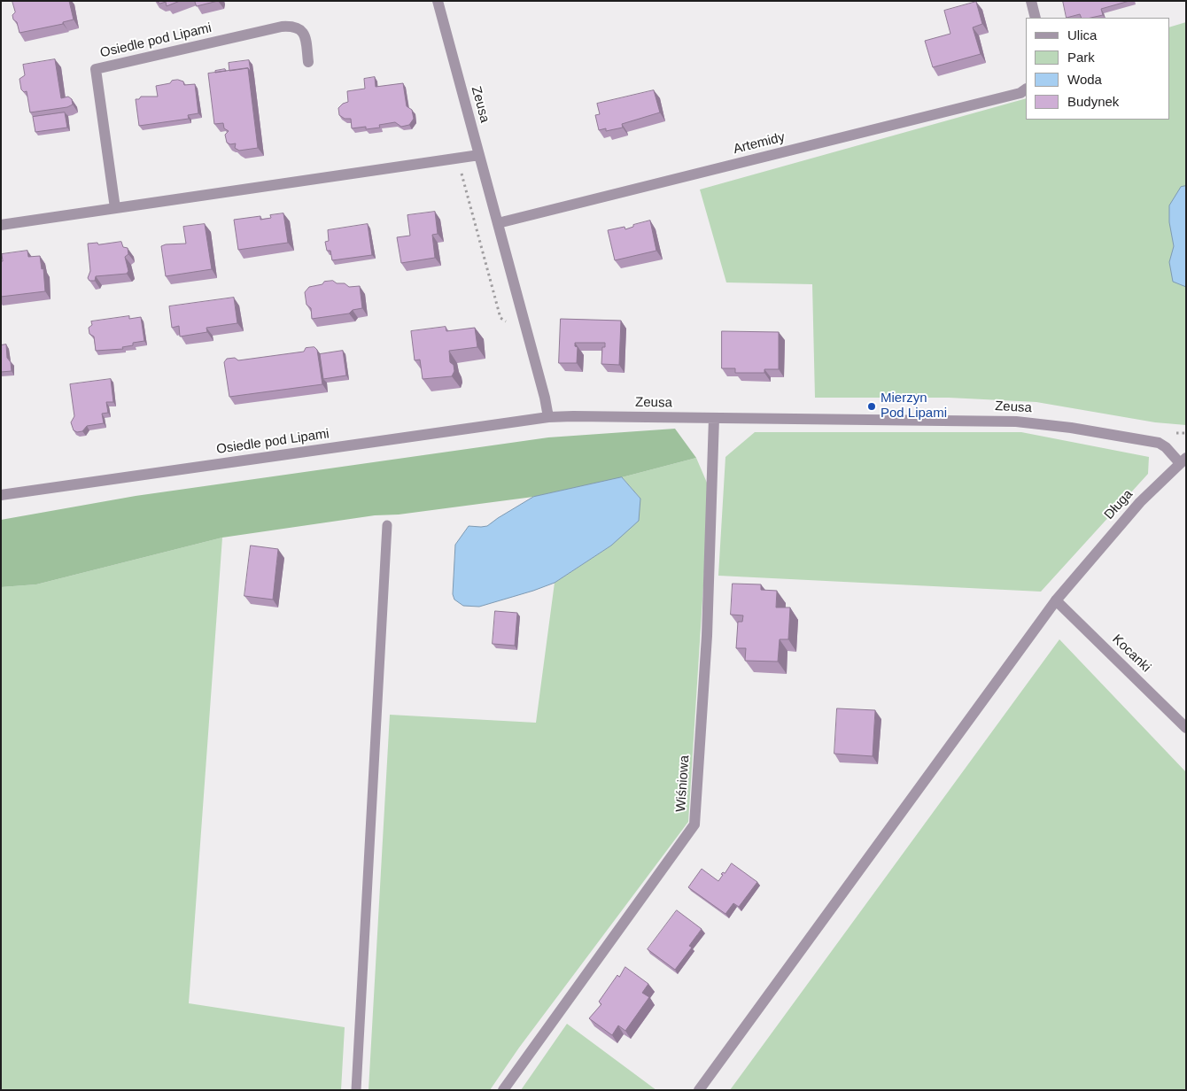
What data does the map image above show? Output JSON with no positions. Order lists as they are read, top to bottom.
{
  "streets": {
    "street": [
      "Osiedle pod Lipami",
      "Zeusa",
      "Artemidy",
      "Długa",
      "Kocanki",
      "Wiśniowa"
    ]
  },
  "crossings": [
    ["Osiedle pod Lipami", "Zeusa"],
    ["Zeusa", "Artemidy"],
    ["Zeusa", "Długa"],
    ["Zeusa", "Wiśniowa"],
    ["Długa", "Kocanki"]
  ],
  "places": ["Mierzyn Pod Lipami"],
  "legend": [
    "Ulica",
    "Park",
    "Woda",
    "Budynek"
  ]
}
